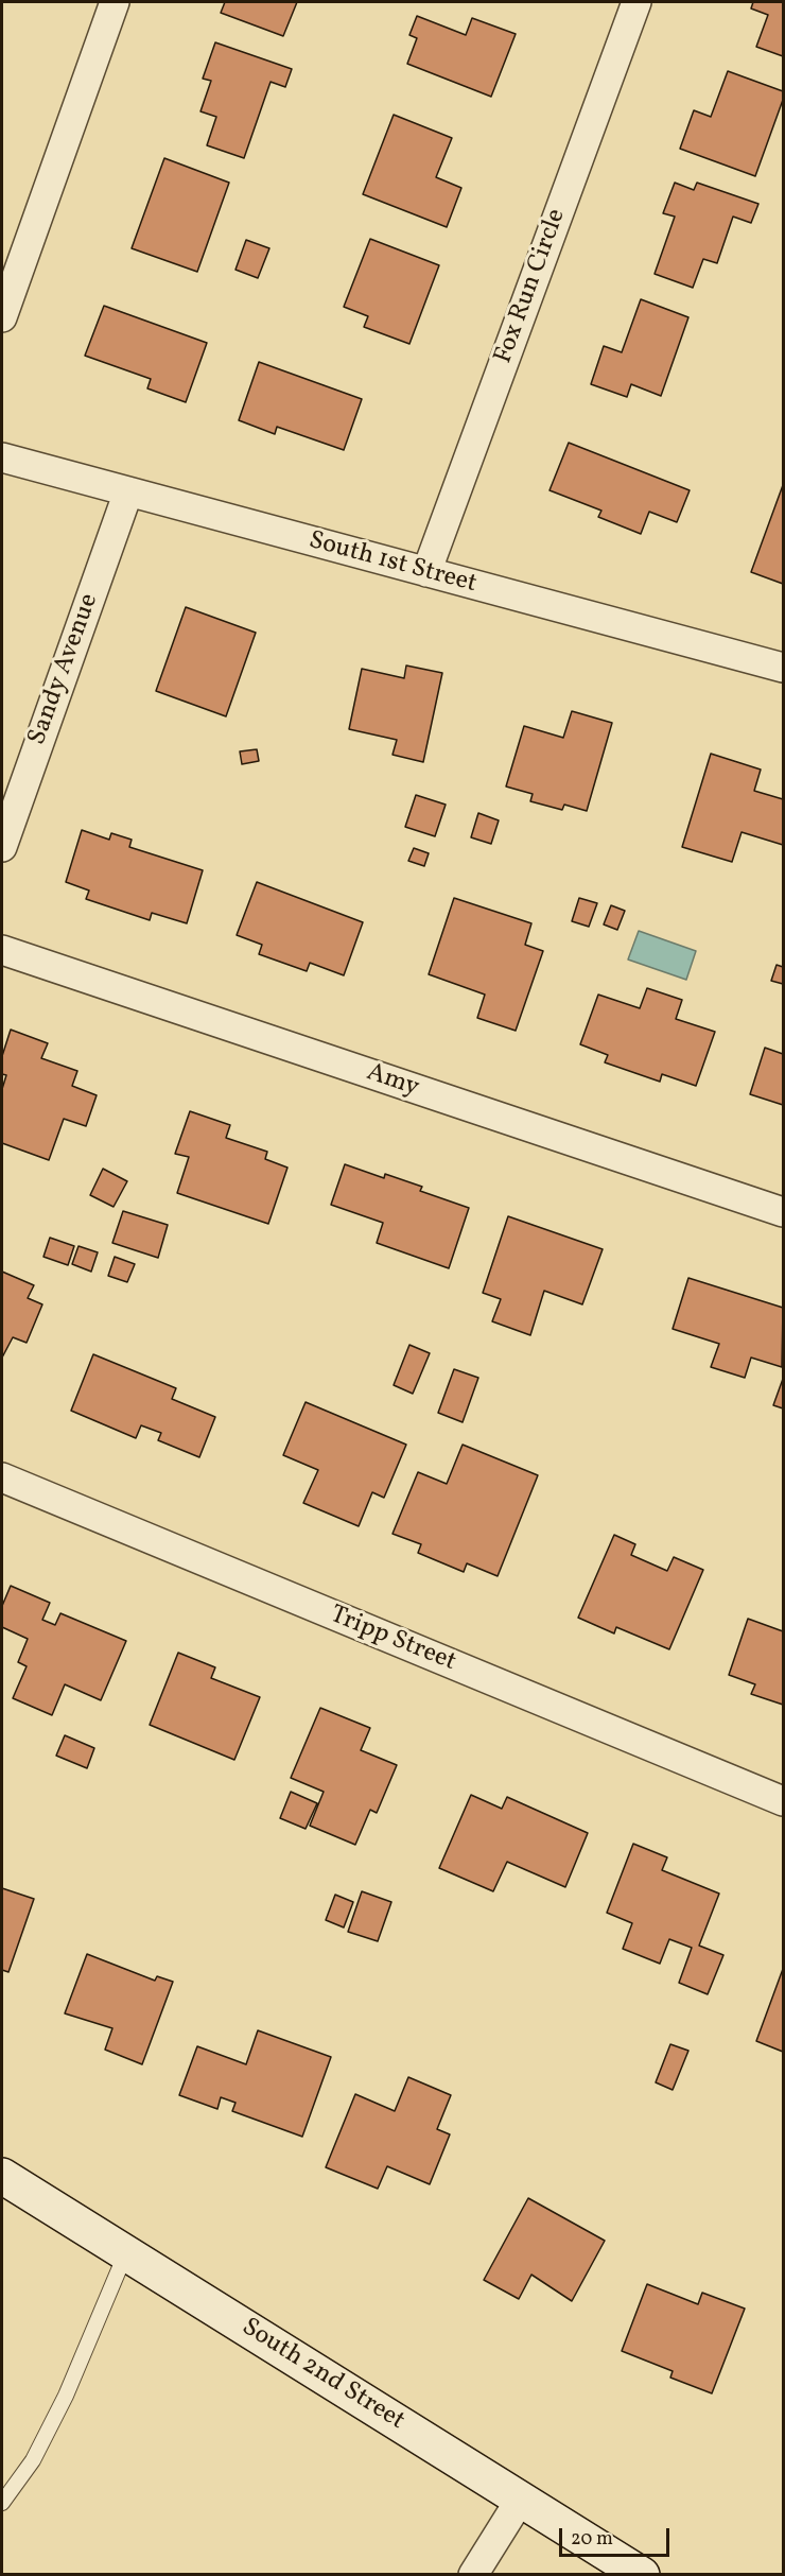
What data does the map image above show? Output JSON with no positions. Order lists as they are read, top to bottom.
{
  "streets": {
    "main road": ["South 2nd Street"],
    "street": [
      "Fox Run Circle",
      "South 1st Street",
      "Sandy Avenue",
      "Amy",
      "Tripp Street"
    ]
  },
  "crossings": [
    ["Fox Run Circle", "South 1st Street"],
    ["South 1st Street", "Sandy Avenue"]
  ],
  "scale_bar": "20 m"
}
